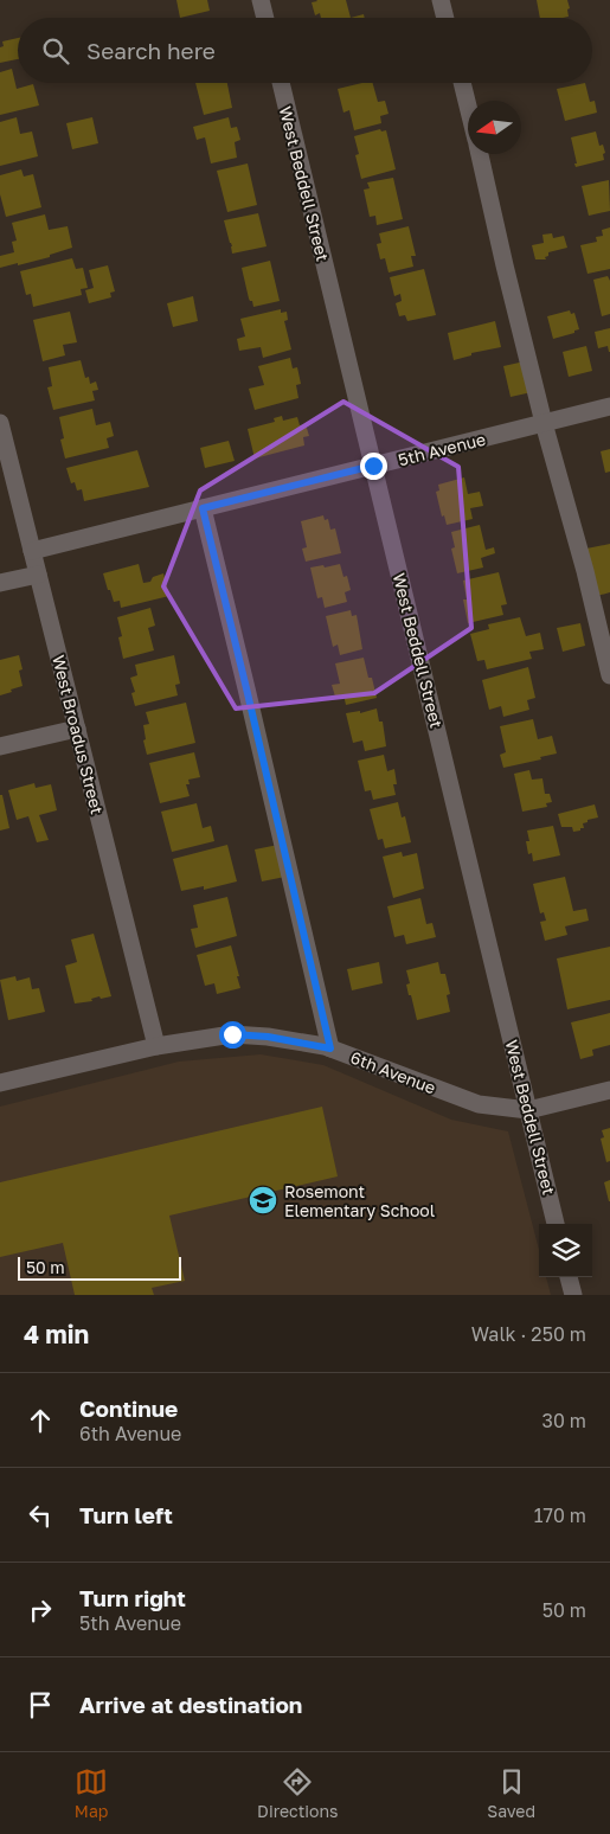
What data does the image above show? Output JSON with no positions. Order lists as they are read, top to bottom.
{
  "streets": {
    "street": [
      "West Beddell Street",
      "5th Avenue",
      "West Broadus Street",
      "6th Avenue"
    ]
  },
  "crossings": [
    ["West Beddell Street", "5th Avenue"],
    ["West Beddell Street", "6th Avenue"],
    ["5th Avenue", "West Broadus Street"],
    ["West Broadus Street", "6th Avenue"]
  ],
  "places": {
    "school or university": ["Rosemont Elementary School"]
  },
  "scale_bar": "50 m",
  "north": "left",
  "page": {
    "search": "Search here",
    "scale": "50 m",
    "heading": ["4 min", "Walk · 250 m"],
    "list": [
      ["Continue", "6th Avenue", "30 m"],
      ["Turn left", "170 m"],
      ["Turn right", "5th Avenue", "50 m"],
      "Arrive at destination"
    ],
    "nav": ["Map", "Directions", "Saved"]
  }
}
